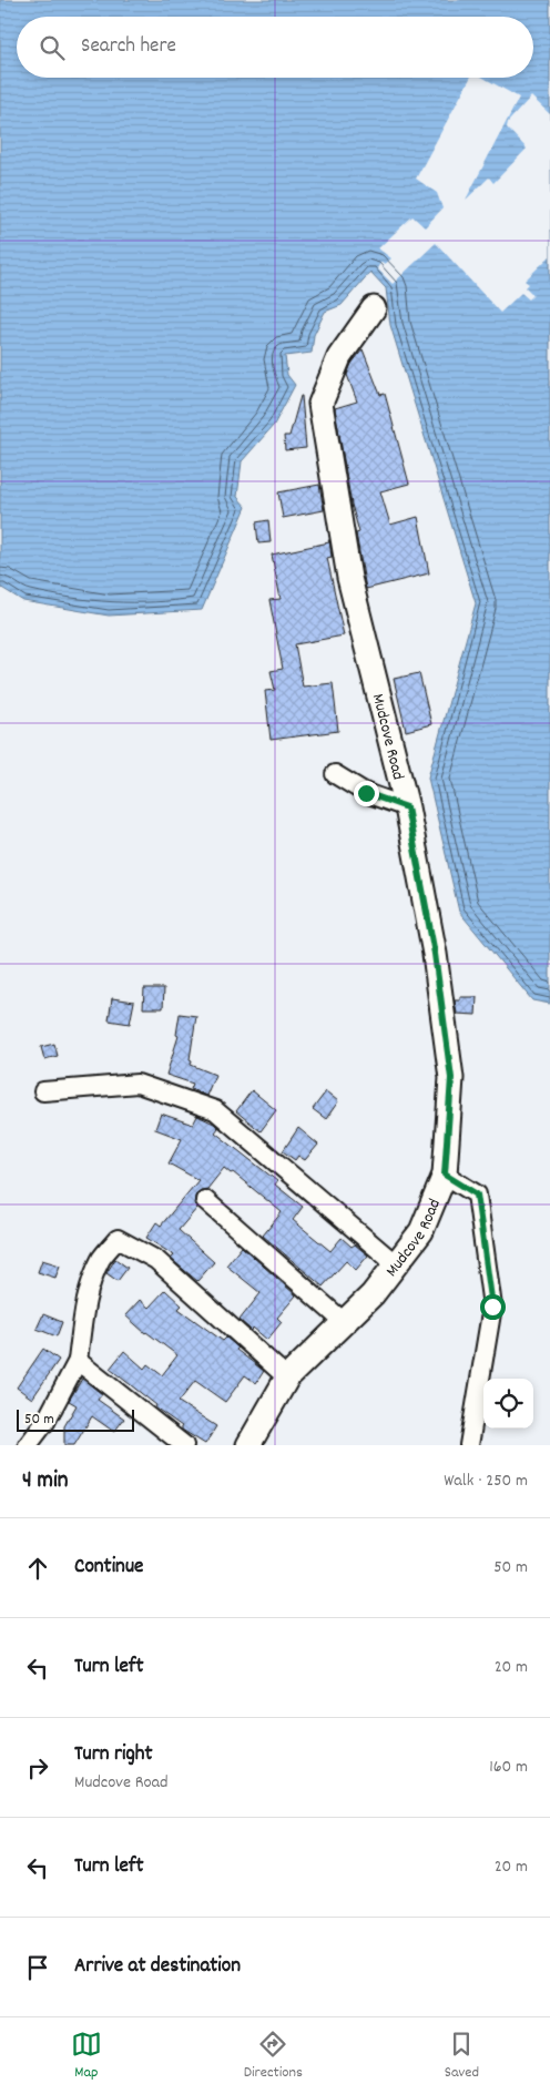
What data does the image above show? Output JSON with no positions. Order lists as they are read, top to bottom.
{
  "streets": {
    "street": ["Mudcove Road"]
  },
  "scale_bar": "50 m",
  "page": {
    "search": "Search here",
    "scale": "50 m",
    "heading": ["4 min", "Walk · 250 m"],
    "list": [
      ["Continue", "50 m"],
      ["Turn left", "20 m"],
      ["Turn right", "Mudcove Road", "160 m"],
      ["Turn left", "20 m"],
      "Arrive at destination"
    ],
    "nav": ["Map", "Directions", "Saved"]
  }
}
